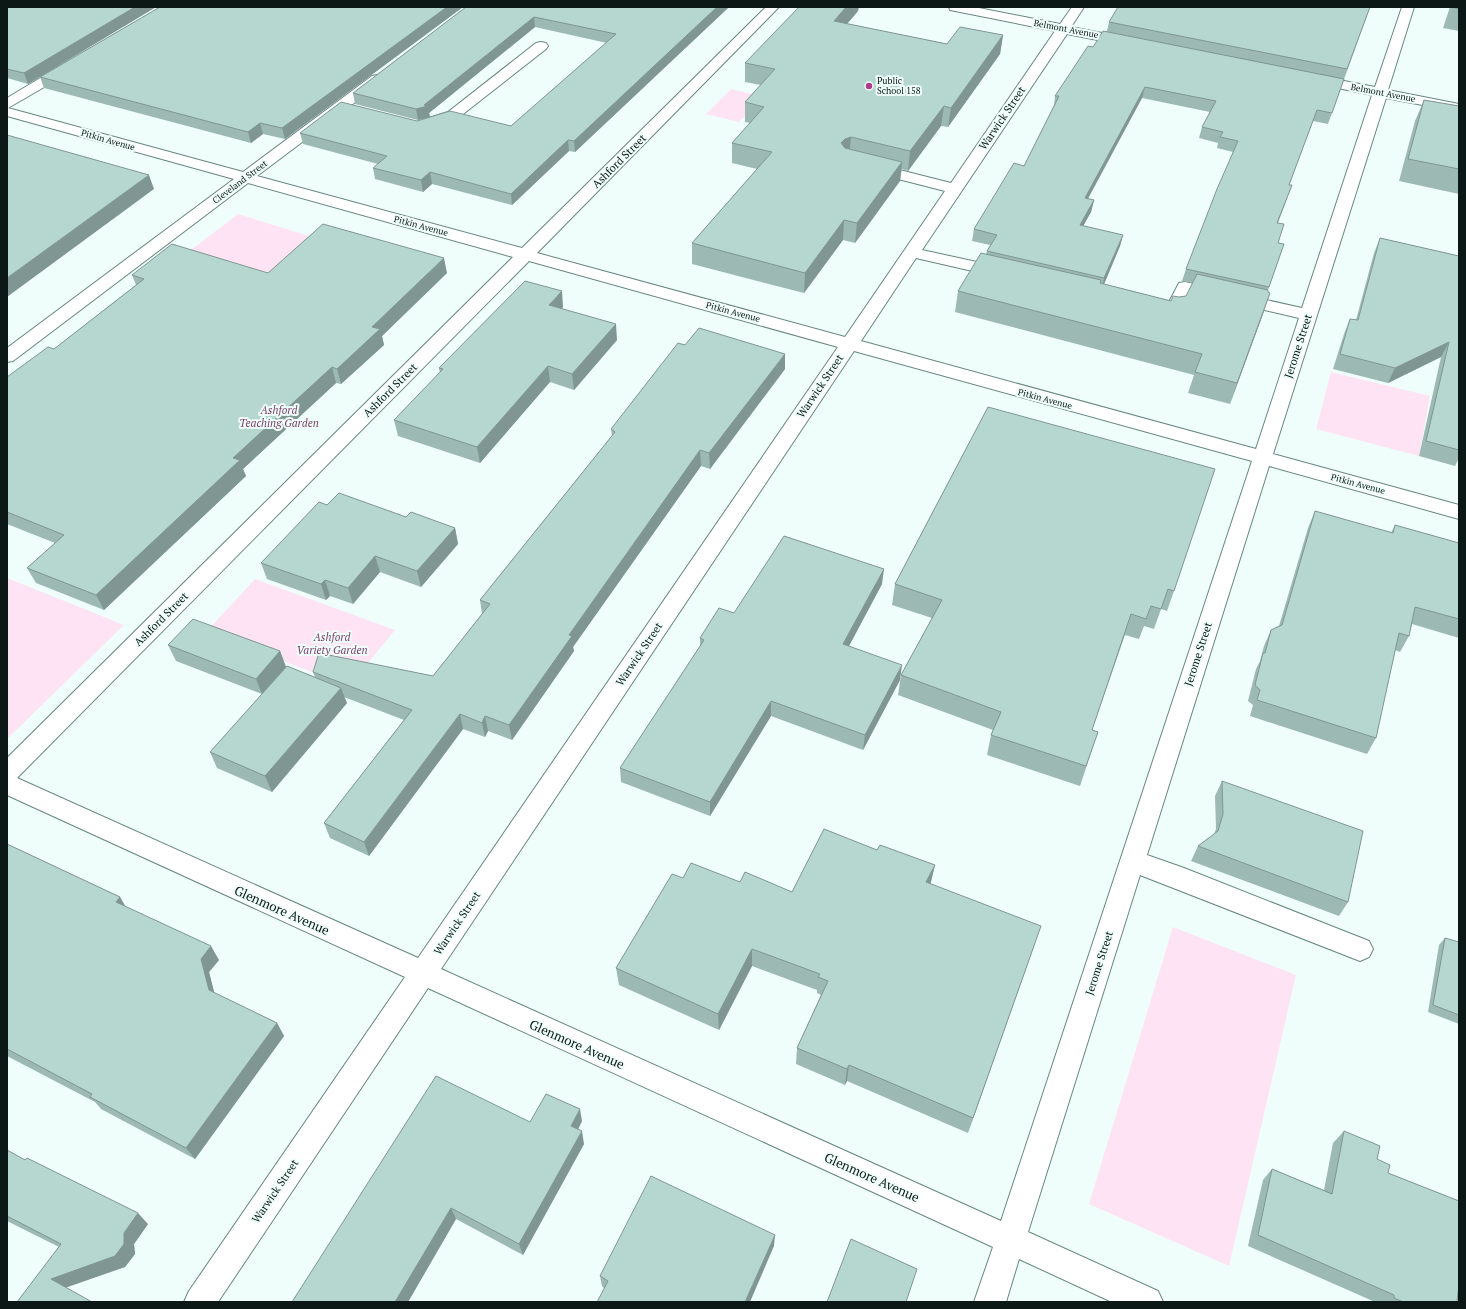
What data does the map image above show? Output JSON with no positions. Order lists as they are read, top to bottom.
{
  "streets": {
    "street": [
      "Belmont Avenue",
      "Warwick Street",
      "Pitkin Avenue",
      "Ashford Street",
      "Cleveland Street",
      "Jerome Street",
      "Glenmore Avenue"
    ]
  },
  "crossings": [
    ["Belmont Avenue", "Warwick Street"],
    ["Belmont Avenue", "Jerome Street"],
    ["Warwick Street", "Pitkin Avenue"],
    ["Warwick Street", "Glenmore Avenue"],
    ["Pitkin Avenue", "Ashford Street"],
    ["Pitkin Avenue", "Cleveland Street"],
    ["Pitkin Avenue", "Jerome Street"],
    ["Jerome Street", "Glenmore Avenue"]
  ],
  "parks": ["Ashford Teaching Garden", "Ashford Variety Garden"],
  "places": ["Public School 158"]
}
